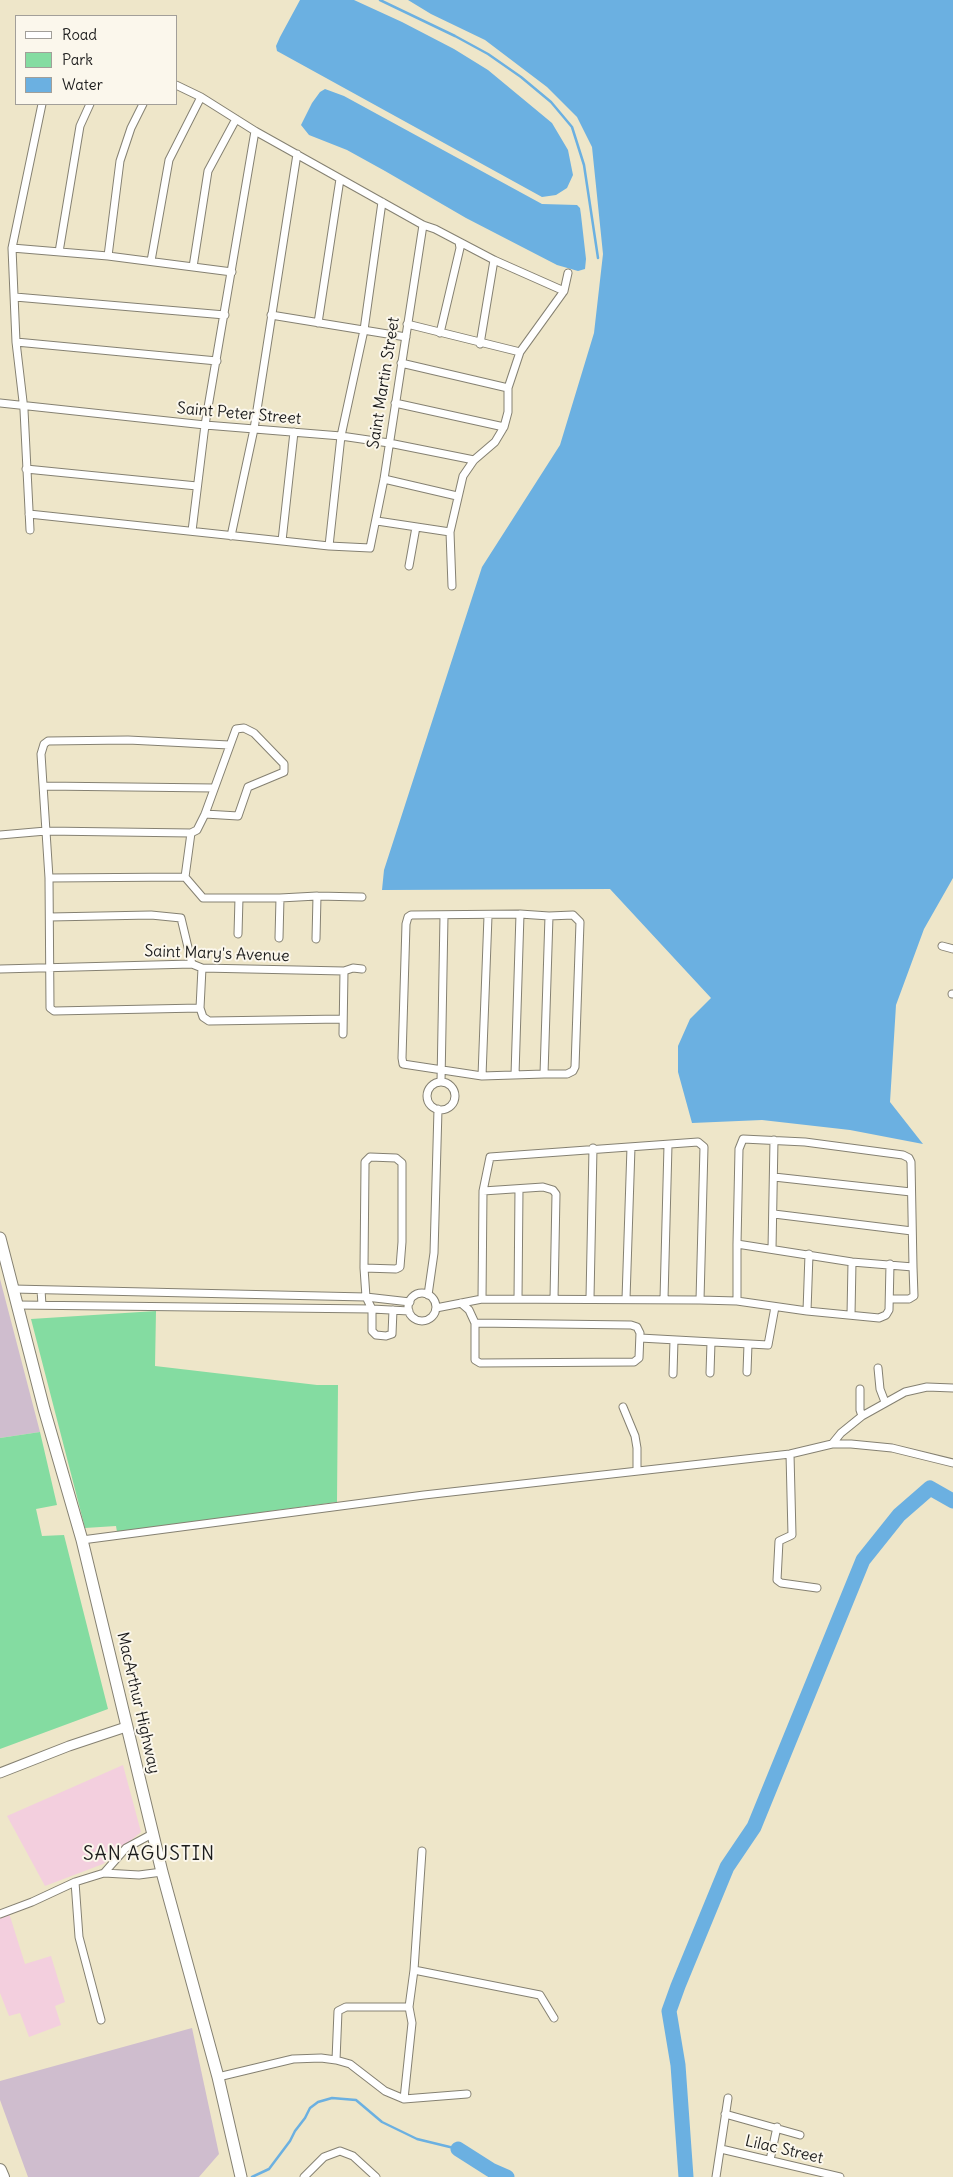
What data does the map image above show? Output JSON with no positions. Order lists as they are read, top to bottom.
{
  "streets": {
    "highway": ["MacArthur Highway"],
    "street": [
      "Saint Martin Street",
      "Saint Peter Street",
      "Saint Mary's Avenue",
      "Lilac Street"
    ]
  },
  "crossings": [
    ["Saint Martin Street", "Saint Peter Street"]
  ],
  "districts": ["SAN AGUSTIN"],
  "legend": ["Road", "Park", "Water"]
}
